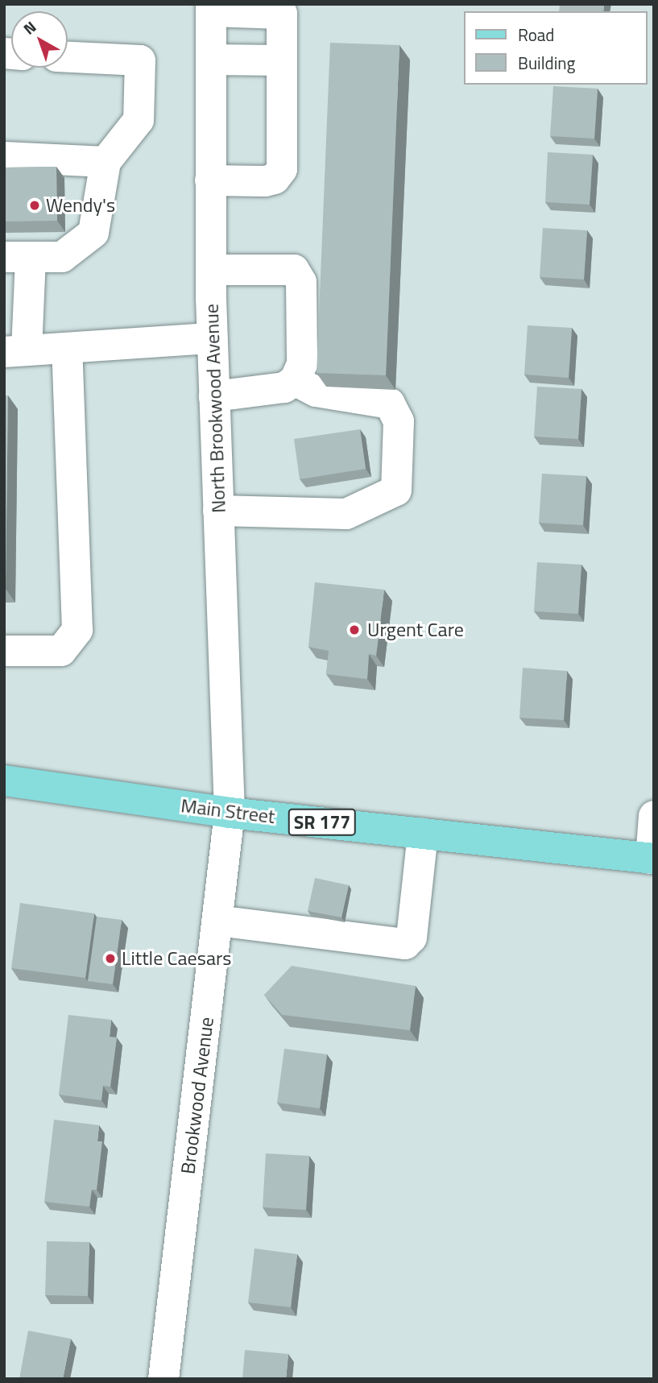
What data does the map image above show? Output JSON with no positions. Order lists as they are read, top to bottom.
{
  "streets": {
    "main road": ["Main Street", "SR 177"],
    "street": ["North Brookwood Avenue", "Brookwood Avenue"]
  },
  "crossings": [
    ["North Brookwood Avenue", "Main Street"],
    ["North Brookwood Avenue", "Brookwood Avenue"],
    ["Main Street", "Brookwood Avenue"]
  ],
  "places": ["Wendy's", "Urgent Care", "Little Caesars"],
  "legend": ["Road", "Building"],
  "north": "top left"
}
